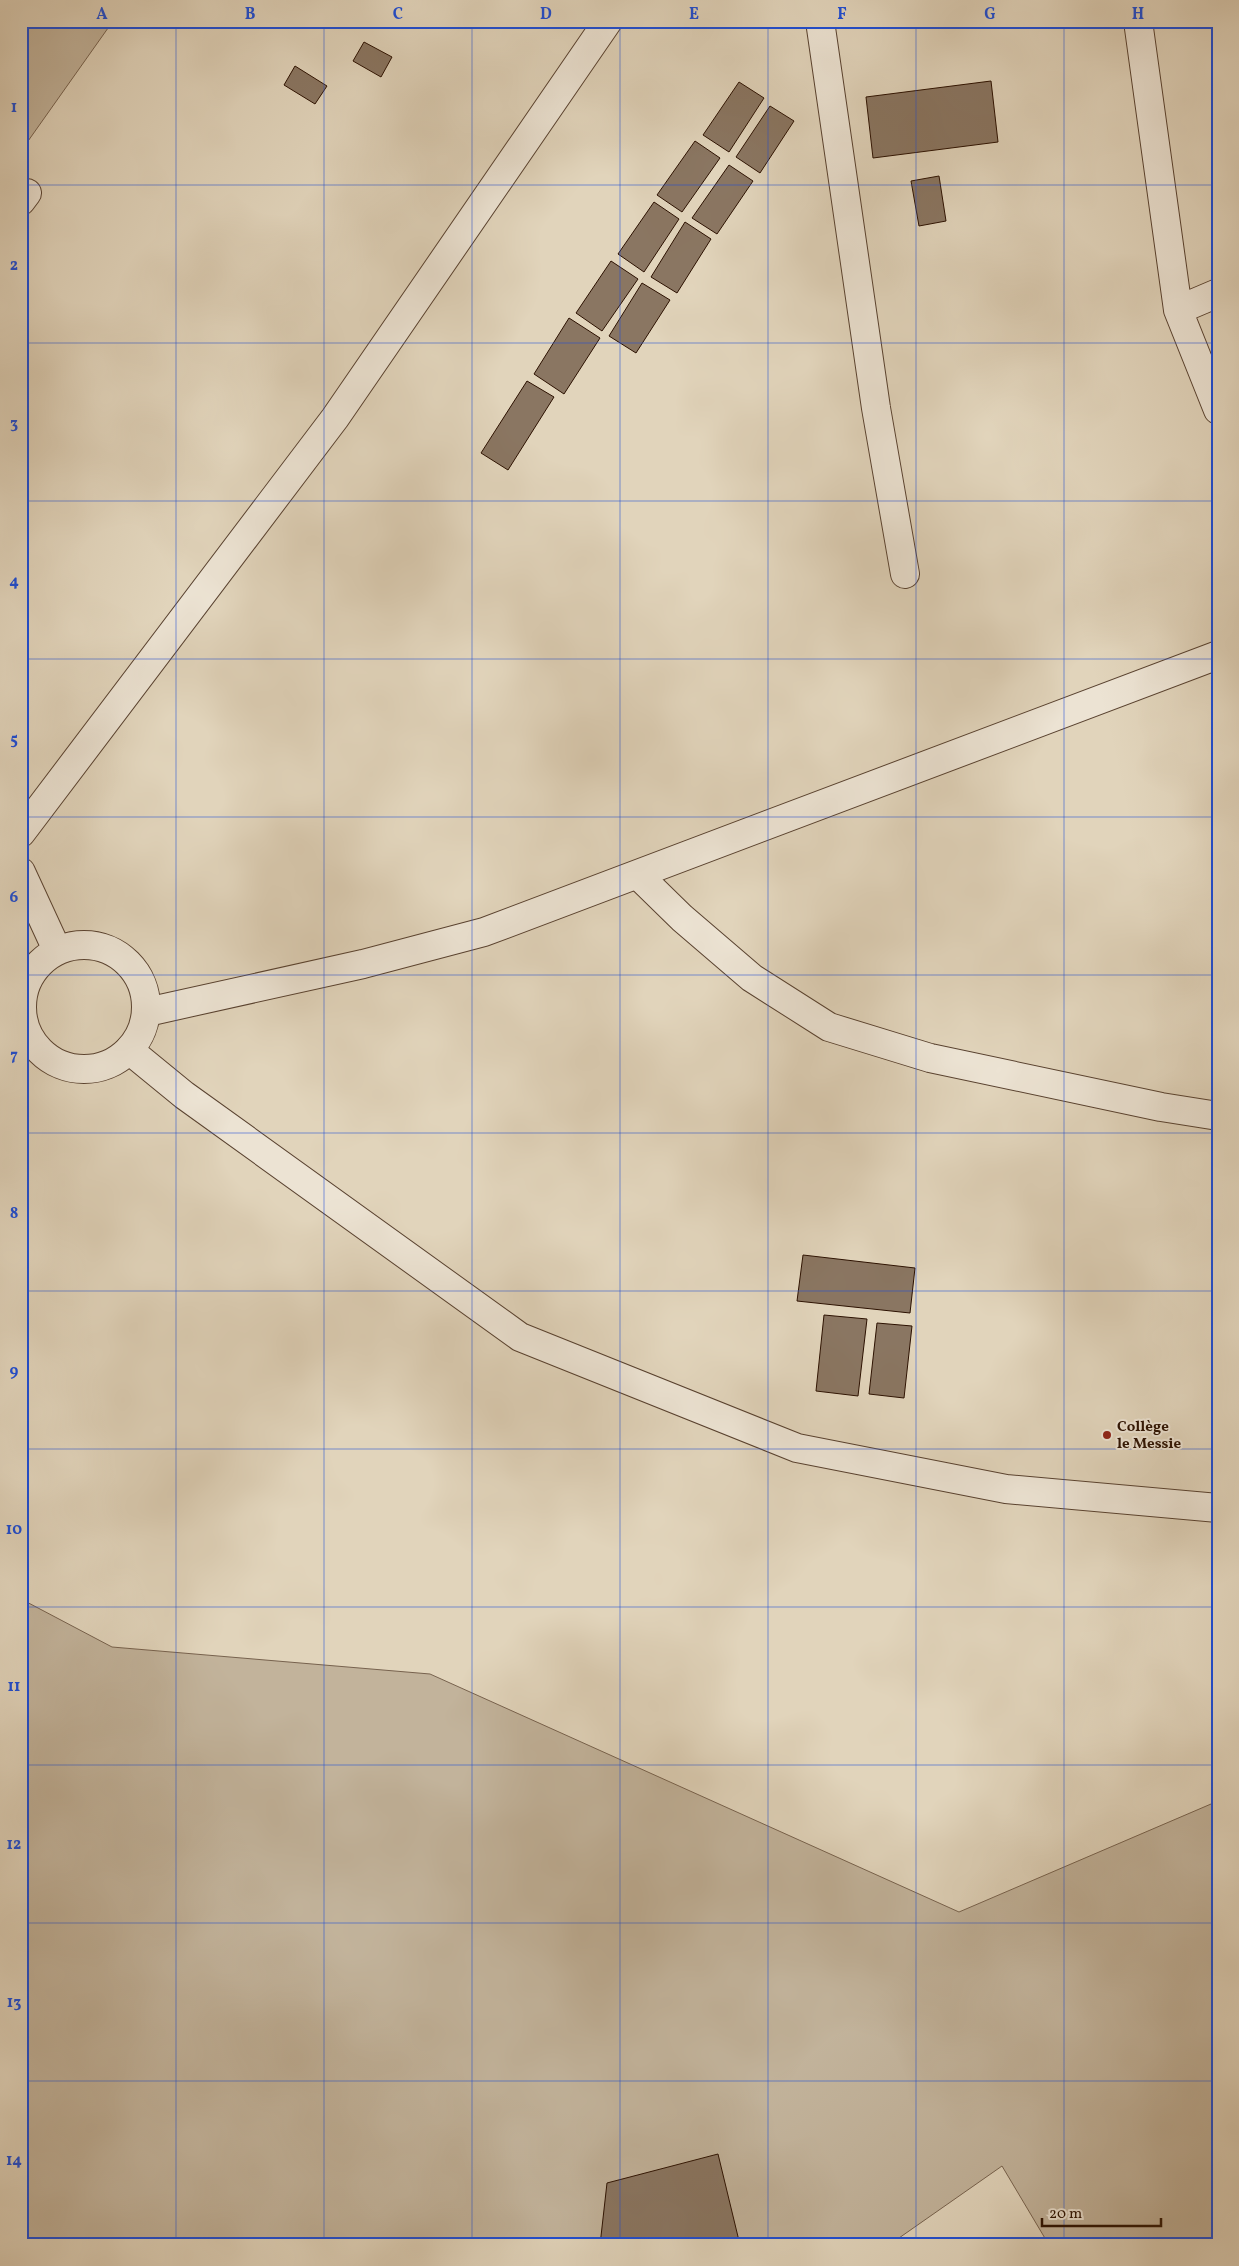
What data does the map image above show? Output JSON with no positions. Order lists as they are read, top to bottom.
{
  "places": ["Collège le Messie"],
  "scale_bar": "20 m",
  "grid": {
    "columns": [
      "A",
      "B",
      "C",
      "D",
      "E",
      "F",
      "G",
      "H"
    ],
    "rows": [
      "1",
      "2",
      "3",
      "4",
      "5",
      "6",
      "7",
      "8",
      "9",
      "10",
      "11",
      "12",
      "13",
      "14"
    ]
  }
}
